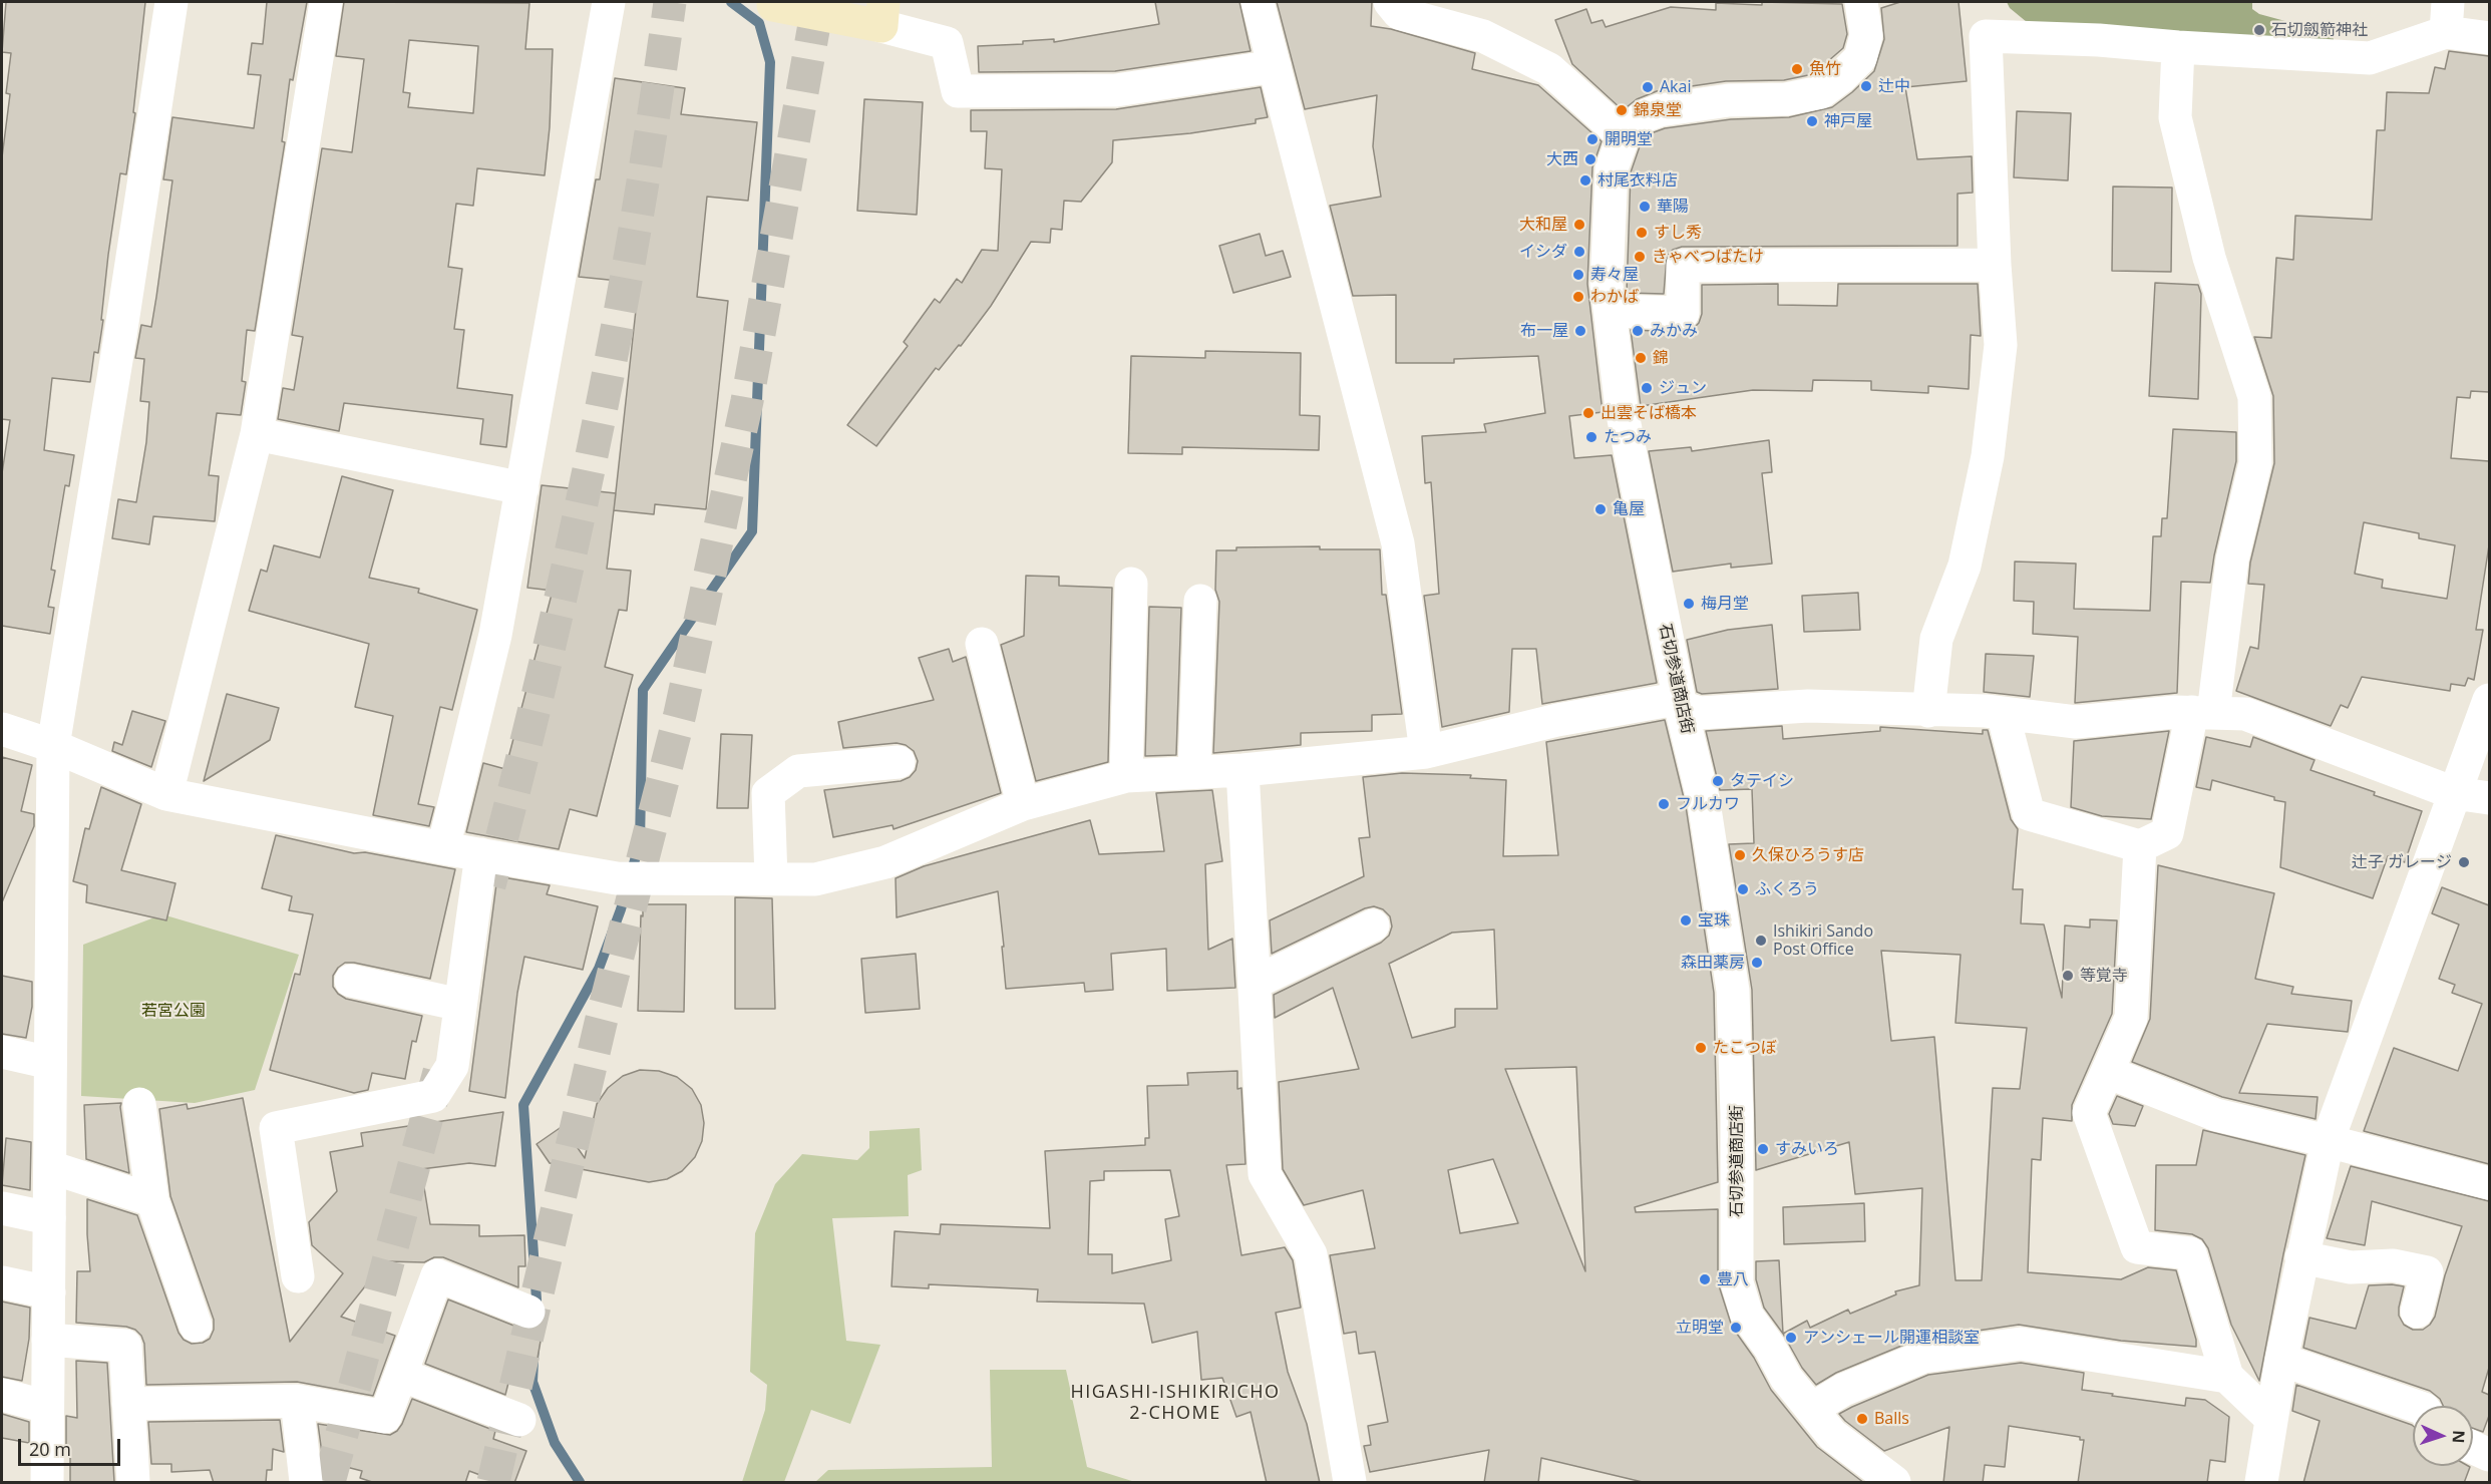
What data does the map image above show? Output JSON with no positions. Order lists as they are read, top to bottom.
{
  "streets": {
    "street": ["石切参道商店街"]
  },
  "districts": ["HIGASHI-ISHIKIRICHO 2-CHOME"],
  "parks": ["若宮公園"],
  "places": [
    "石切劔箭神社",
    "魚竹",
    "辻中",
    "Akai",
    "錦泉堂",
    "神戸屋",
    "開明堂",
    "大西",
    "村尾衣料店",
    "華陽",
    "大和屋",
    "すし秀",
    "イシダ",
    "きゃべつばたけ",
    "寿々屋",
    "わかば",
    "布一屋",
    "みかみ",
    "錦",
    "ジュン",
    "出雲そば橋本",
    "たつみ",
    "亀屋",
    "梅月堂",
    "タテイシ",
    "フルカワ",
    "久保ひろうす店",
    "辻子 ガレージ",
    "ふくろう",
    "宝珠",
    "Ishikiri Sando Post Office",
    "森田薬房",
    "等覚寺",
    "たこつぼ",
    "すみいろ",
    "豊八",
    "立明堂",
    "アンシェール開運相談室",
    "Balls"
  ],
  "scale_bar": "20 m",
  "north": "right"
}
